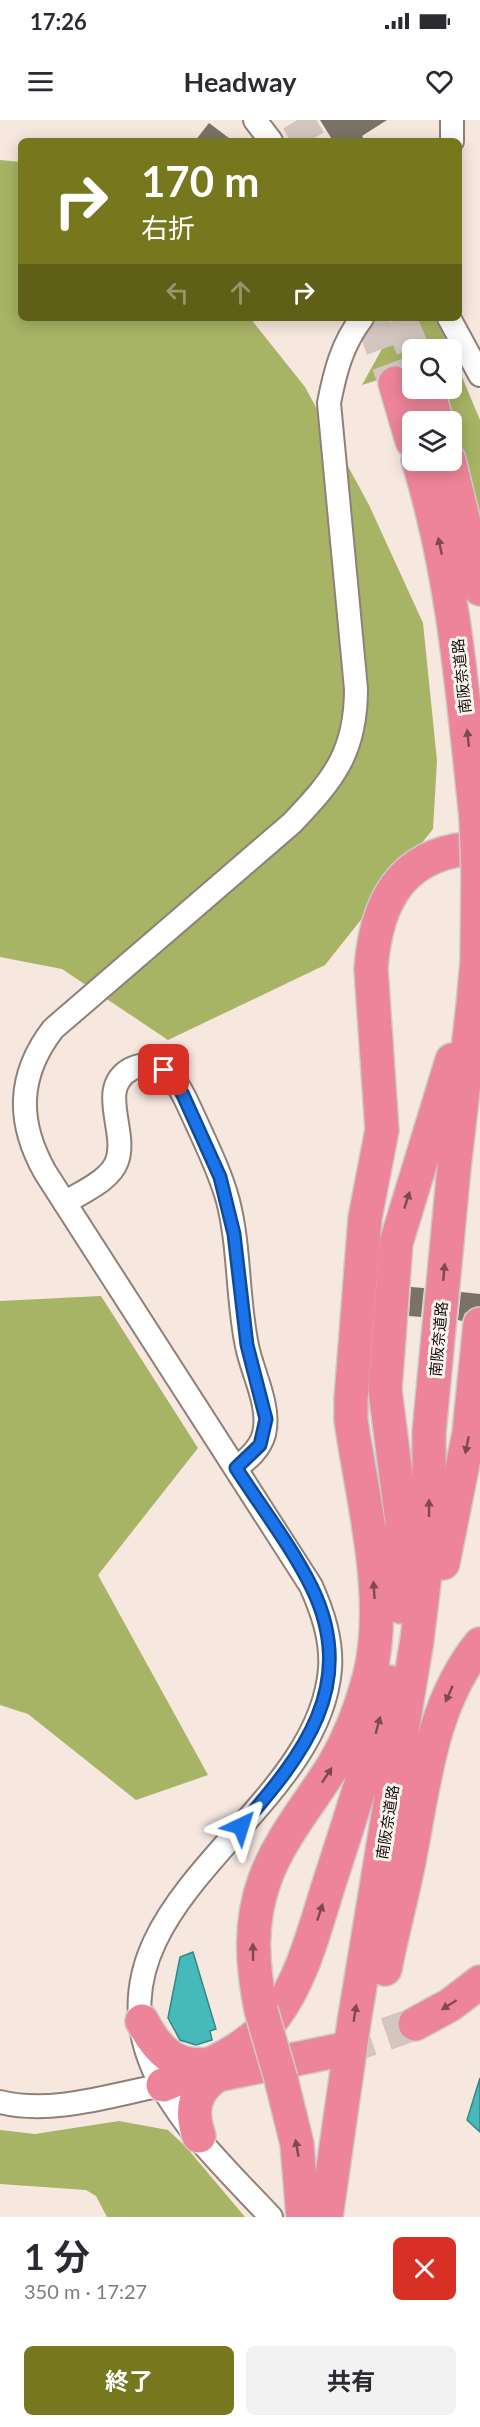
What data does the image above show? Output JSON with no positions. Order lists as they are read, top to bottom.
{
  "streets": {
    "highway": ["南阪奈道路"]
  },
  "page": {
    "status": "17:26",
    "header": "Headway",
    "turn": ["170 m", "右折"],
    "heading": ["1 分", "350 m · 17:27"],
    "buttons": ["終了", "共有"]
  }
}
